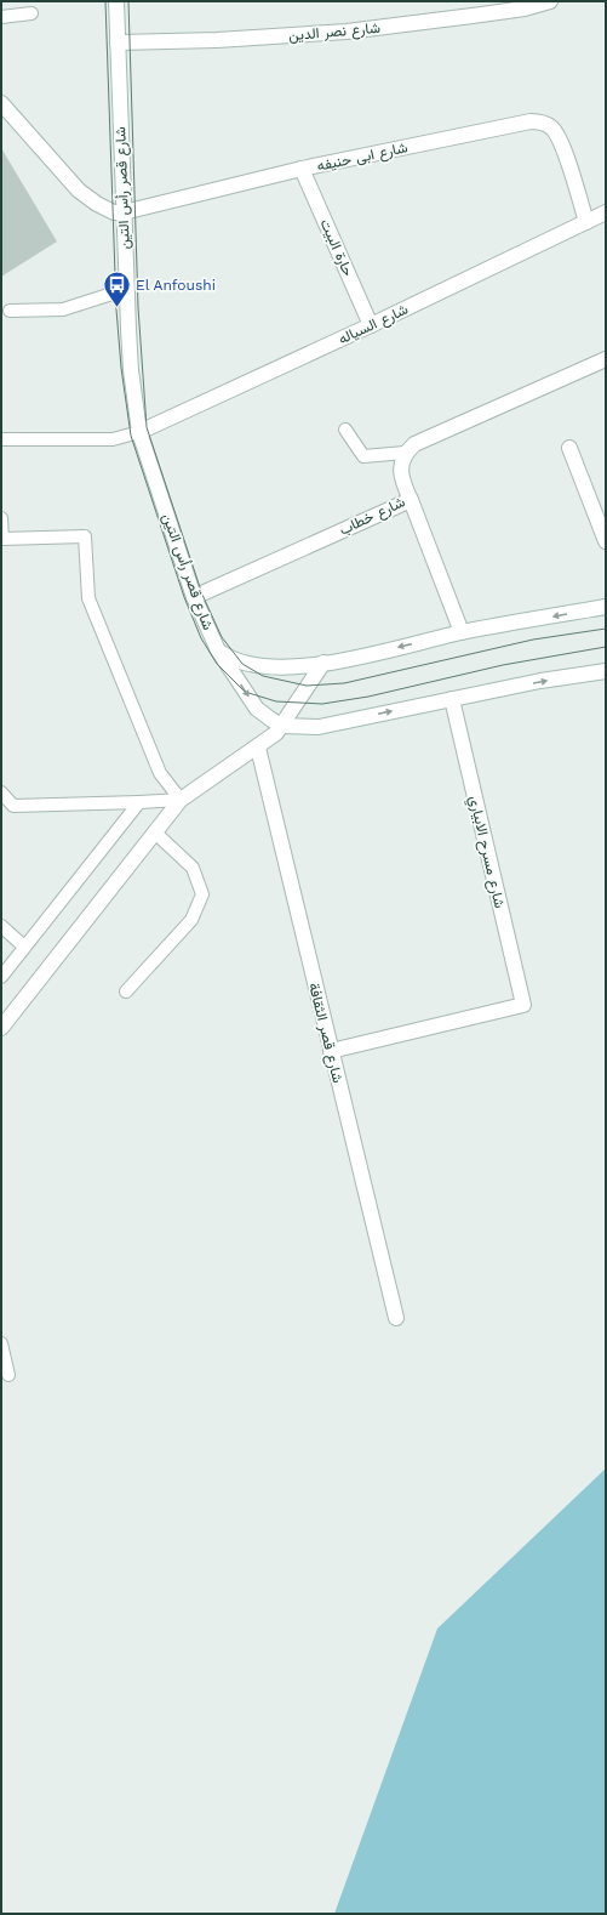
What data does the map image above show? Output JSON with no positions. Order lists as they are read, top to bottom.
{
  "streets": {
    "street": [
      "شارع نصر الدين",
      "شارع ابى حنيفه",
      "شارع قصر رأس التين",
      "حارة البيت",
      "شارع السياله",
      "شارع خطاب",
      "شارع مسرح الابياري",
      "شارع قصر الثقافة"
    ]
  },
  "crossings": [
    ["شارع نصر الدين", "شارع قصر رأس التين"],
    ["شارع ابى حنيفه", "شارع قصر رأس التين"],
    ["شارع ابى حنيفه", "حارة البيت"],
    ["شارع ابى حنيفه", "شارع السياله"],
    ["شارع قصر رأس التين", "شارع السياله"],
    ["شارع قصر رأس التين", "شارع خطاب"],
    ["حارة البيت", "شارع السياله"],
    ["شارع مسرح الابياري", "شارع قصر الثقافة"]
  ],
  "places": {
    "bus stop": ["El Anfoushi"]
  }
}
